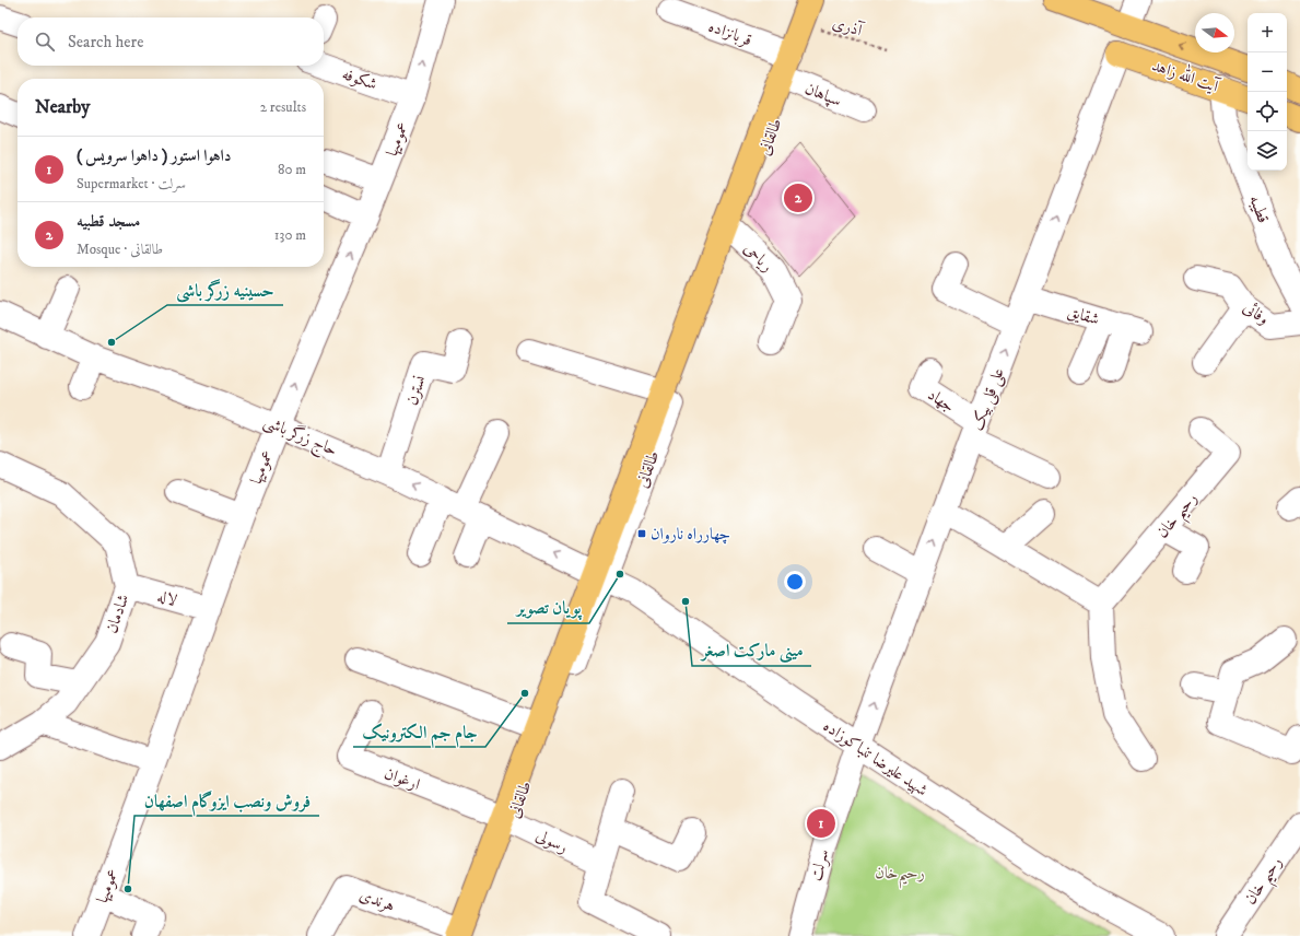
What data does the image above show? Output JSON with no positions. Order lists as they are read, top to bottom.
{
  "streets": {
    "main road": ["آیت الله زاهد", "طالقانی"],
    "street": [
      "قربانزاده",
      "شکوفه",
      "سپاهان",
      "عمومیها",
      "قطیبه",
      "ریاحی",
      "وفائی",
      "شقایق",
      "نسترن",
      "علی قلی بیک",
      "جهاد",
      "حاج زرگر باشی",
      "رحیم خان",
      "لاله",
      "شادمان",
      "شهید علیرضا تنباکوزاده",
      "ارغوان",
      "رسولی",
      "سرلت",
      "هرندی"
    ],
    "path": ["آذری"]
  },
  "crossings": [
    ["آذری", "طالقانی"],
    ["قربانزاده", "طالقانی"],
    ["آیت الله زاهد", "قطیبه"],
    ["آیت الله زاهد", "علی قلی بیک"],
    ["شکوفه", "عمومیها"],
    ["سپاهان", "طالقانی"],
    ["طالقانی", "ریاحی"],
    ["طالقانی", "حاج زرگر باشی"],
    ["طالقانی", "شهید علیرضا تنباکوزاده"],
    ["طالقانی", "ارغوان"],
    ["طالقانی", "رسولی"],
    ["طالقانی", "هرندی"],
    ["عمومیها", "حاج زرگر باشی"],
    ["عمومیها", "لاله"],
    ["شقایق", "علی قلی بیک"],
    ["نسترن", "حاج زرگر باشی"],
    ["علی قلی بیک", "جهاد"],
    ["علی قلی بیک", "شهید علیرضا تنباکوزاده"],
    ["علی قلی بیک", "سرلت"],
    ["حاج زرگر باشی", "شهید علیرضا تنباکوزاده"],
    ["لاله", "شادمان"],
    ["شهید علیرضا تنباکوزاده", "سرلت"],
    ["ارغوان", "رسولی"]
  ],
  "one_way": ["علی قلی بیک"],
  "parks": ["رحیم‌خان"],
  "places": {
    "other": [
      "حسینیه زرگر باشی",
      "پویان تصویر",
      "مینی مارکت اصغر",
      "جام جم الکترونیک",
      "فروش ونصب ایزوگام اصفهان"
    ],
    "transit": ["چهارراه ناروان"]
  },
  "north": "right",
  "page": {
    "map_buttons": ["+", "−"],
    "search": "Search here",
    "heading": ["Nearby", "2 results"],
    "list": [
      {
        "mark": "1",
        "name": "داهوا استور ( داهوا سرویس )",
        "note": "Supermarket · سرلت",
        "value": "80 m"
      },
      {
        "mark": "2",
        "name": "مسجد قطبیه",
        "note": "Mosque · طالقانی",
        "value": "130 m"
      }
    ],
    "pins": ["2", "1"]
  }
}
